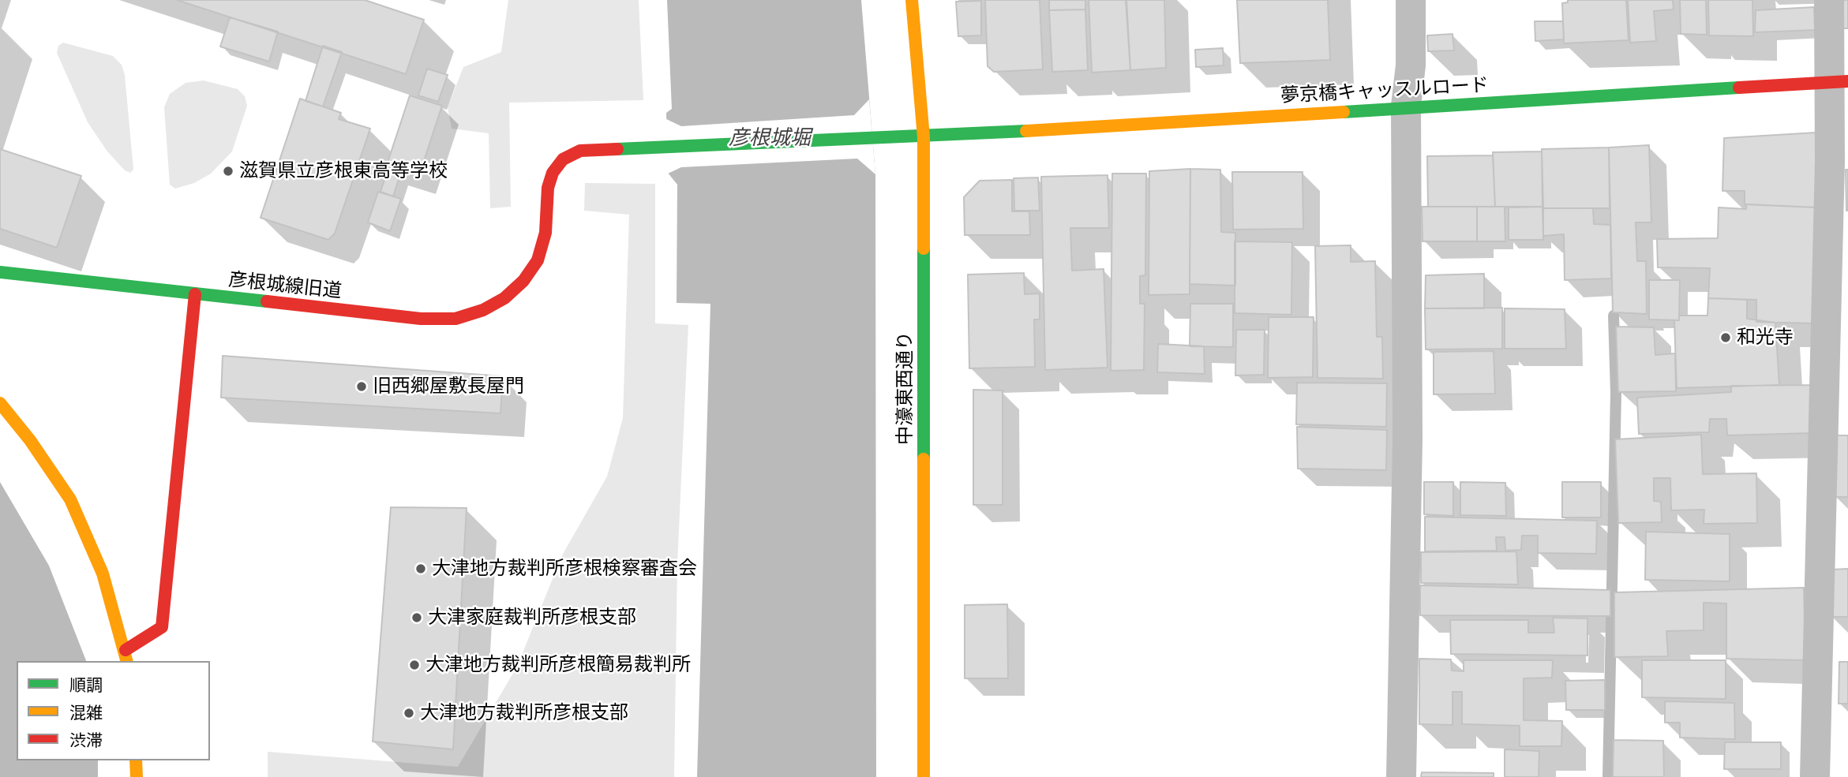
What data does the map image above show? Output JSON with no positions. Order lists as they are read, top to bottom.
{
  "streets": {
    "street": ["夢京橋キャッスルロード", "彦根城線旧道", "中濠東西通り"]
  },
  "crossings": [
    ["夢京橋キャッスルロード", "彦根城線旧道"],
    ["夢京橋キャッスルロード", "中濠東西通り"],
    ["彦根城線旧道", "中濠東西通り"]
  ],
  "water": ["彦根城堀"],
  "places": [
    "滋賀県立彦根東高等学校",
    "和光寺",
    "旧西郷屋敷長屋門",
    "大津地方裁判所彦根検察審査会",
    "大津家庭裁判所彦根支部",
    "大津地方裁判所彦根簡易裁判所",
    "大津地方裁判所彦根支部"
  ],
  "legend": ["順調", "混雑", "渋滞"]
}
